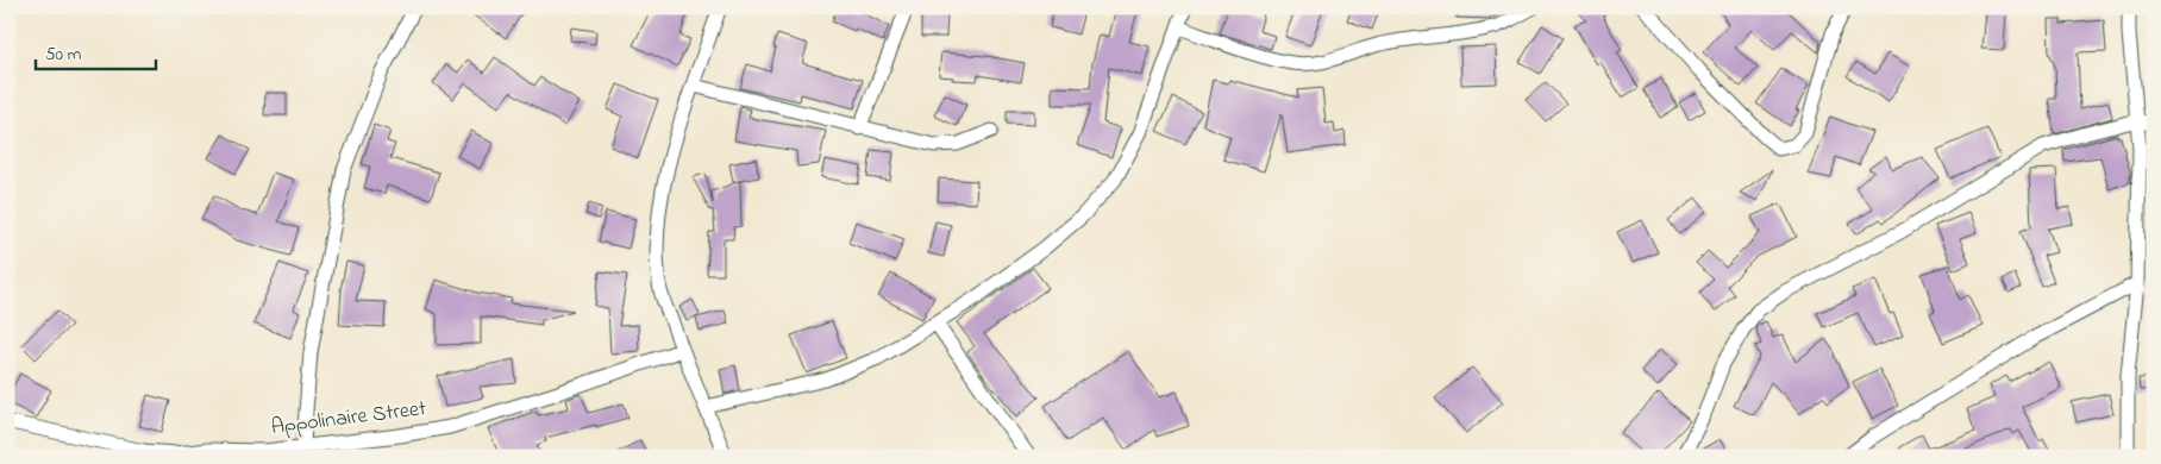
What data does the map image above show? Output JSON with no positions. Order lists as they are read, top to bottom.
{
  "streets": {
    "street": ["Appolinaire Street"]
  },
  "scale_bar": "50 m"
}
